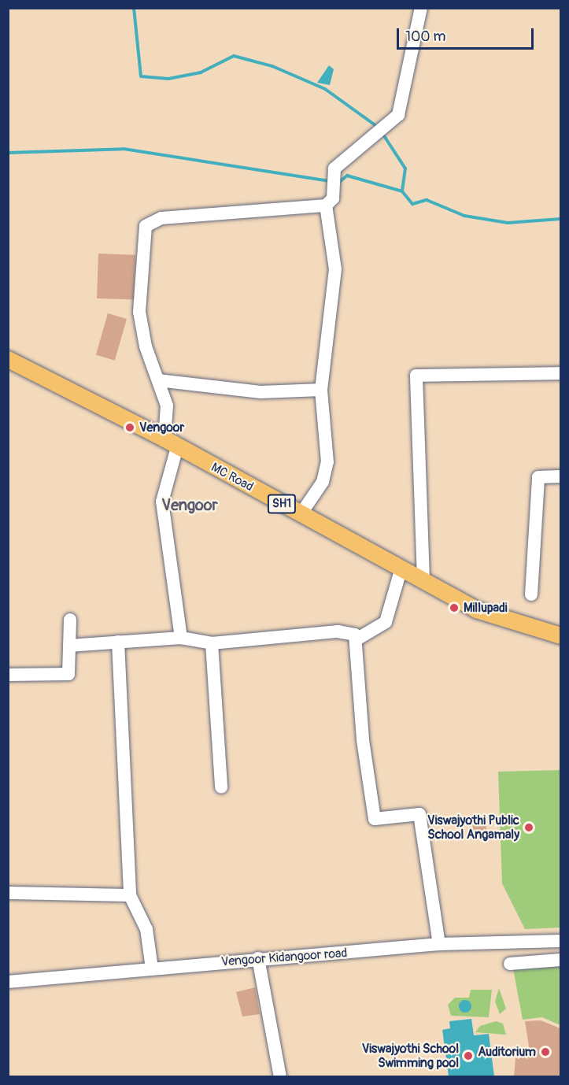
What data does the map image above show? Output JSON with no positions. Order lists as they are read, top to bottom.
{
  "streets": {
    "main road": ["MC Road", "SH1"],
    "street": ["Vengoor Kidangoor road"]
  },
  "districts": ["Vengoor"],
  "places": [
    "Vengoor",
    "Millupadi",
    "Viswajyothi Public School Angamaly",
    "Auditorium",
    "Viswajyothi School Swimming pool"
  ],
  "scale_bar": "100 m"
}
